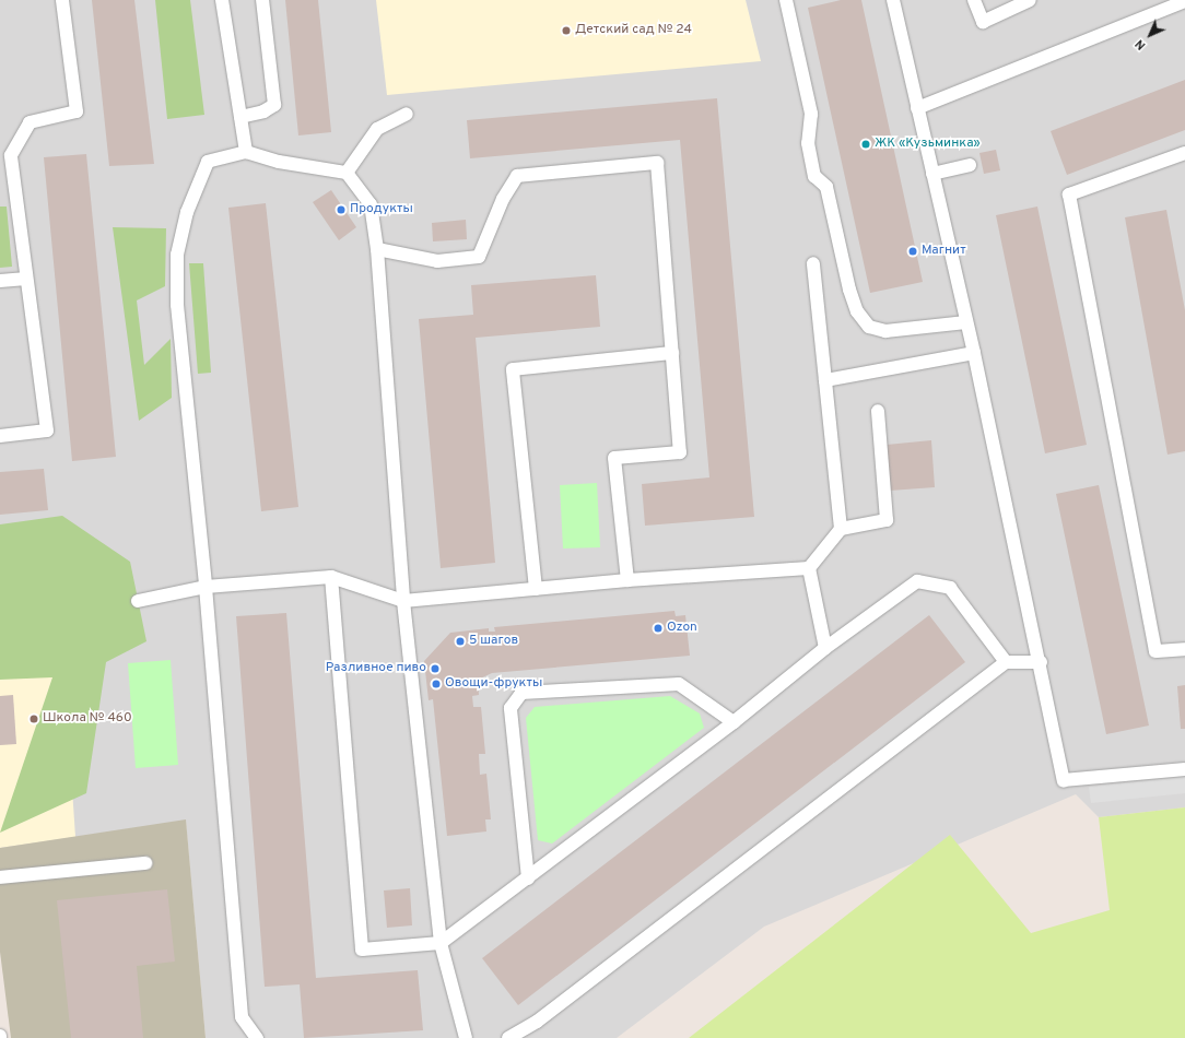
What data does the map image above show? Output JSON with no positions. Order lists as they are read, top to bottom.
{
  "places": [
    "Детский сад № 24",
    "ЖК «Кузьминка»",
    "Продукты",
    "Магнит",
    "Ozon",
    "5 шагов",
    "Разливное пиво",
    "Овощи-фрукты",
    "Школа № 460"
  ],
  "north": "bottom left"
}
